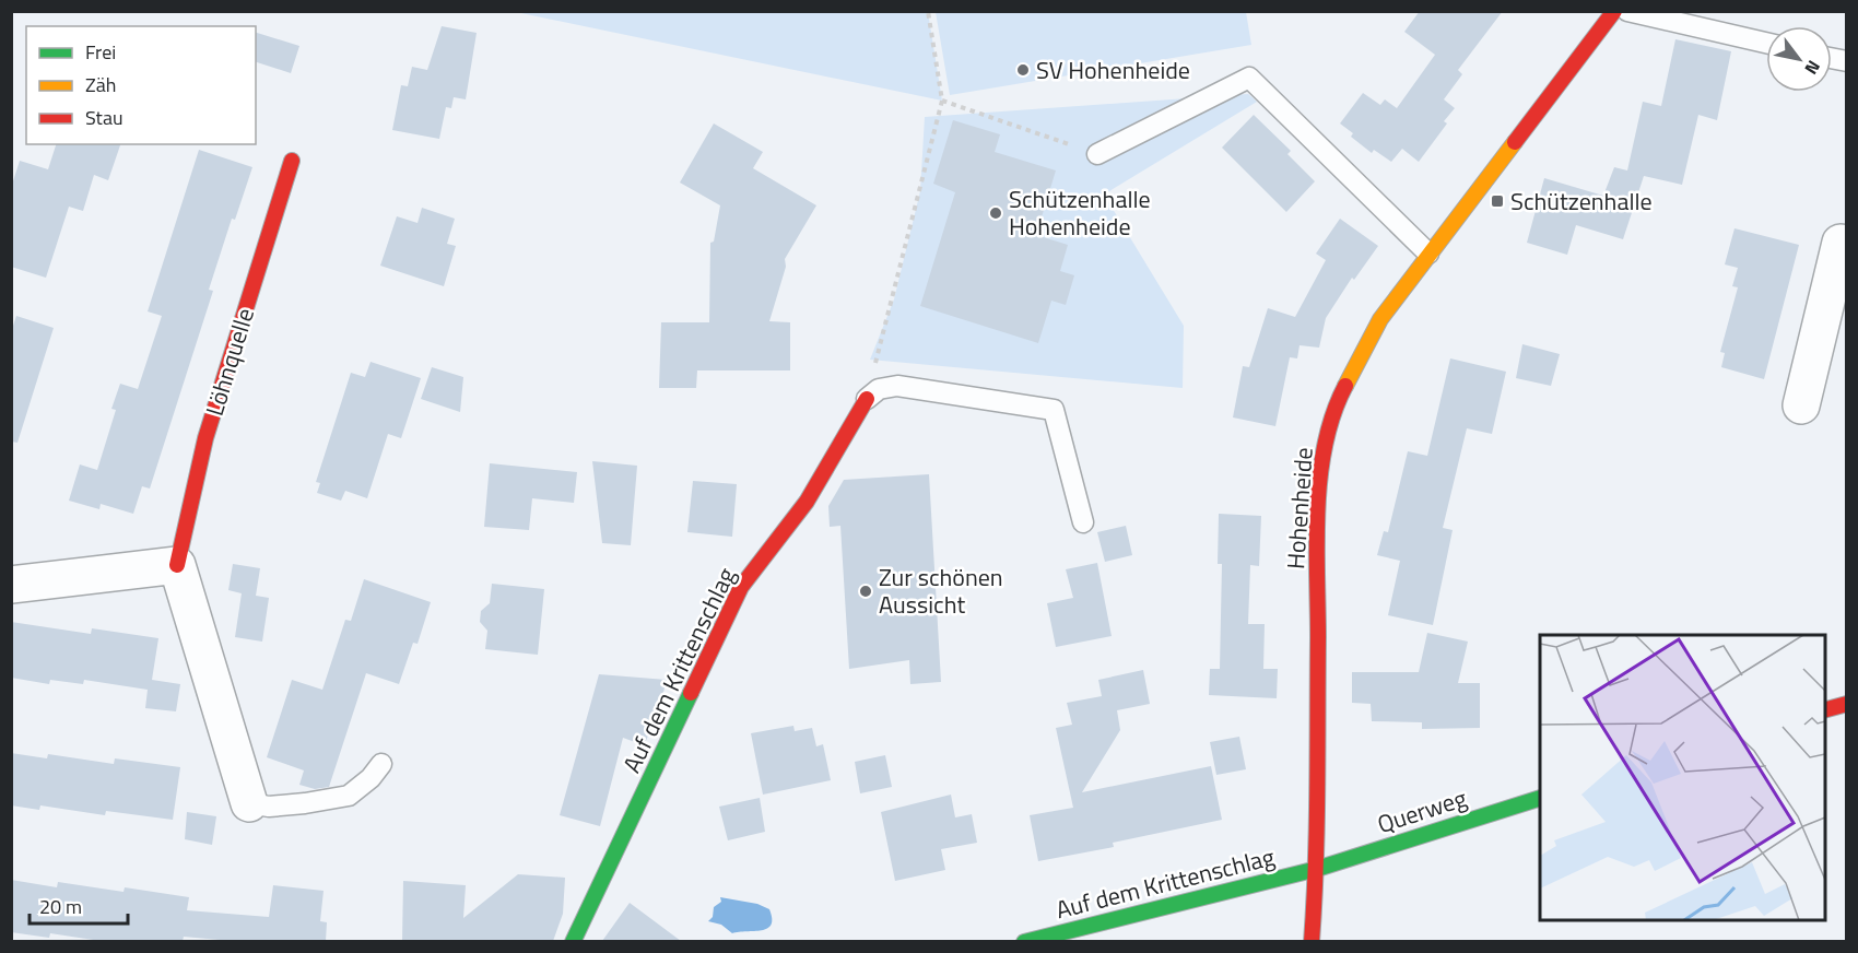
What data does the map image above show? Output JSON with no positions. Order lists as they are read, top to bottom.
{
  "streets": {
    "street": [
      "Löhnquelle",
      "Hohenheide",
      "Auf dem Krittenschlag",
      "Querweg"
    ]
  },
  "crossings": [
    ["Hohenheide", "Auf dem Krittenschlag"],
    ["Hohenheide", "Querweg"],
    ["Auf dem Krittenschlag", "Querweg"]
  ],
  "places": {
    "other": ["SV Hohenheide", "Schützenhalle Hohenheide", "Zur schönen Aussicht"],
    "transit": ["Schützenhalle"]
  },
  "legend": ["Frei", "Zäh", "Stau"],
  "scale_bar": "20 m",
  "north": "bottom right"
}
